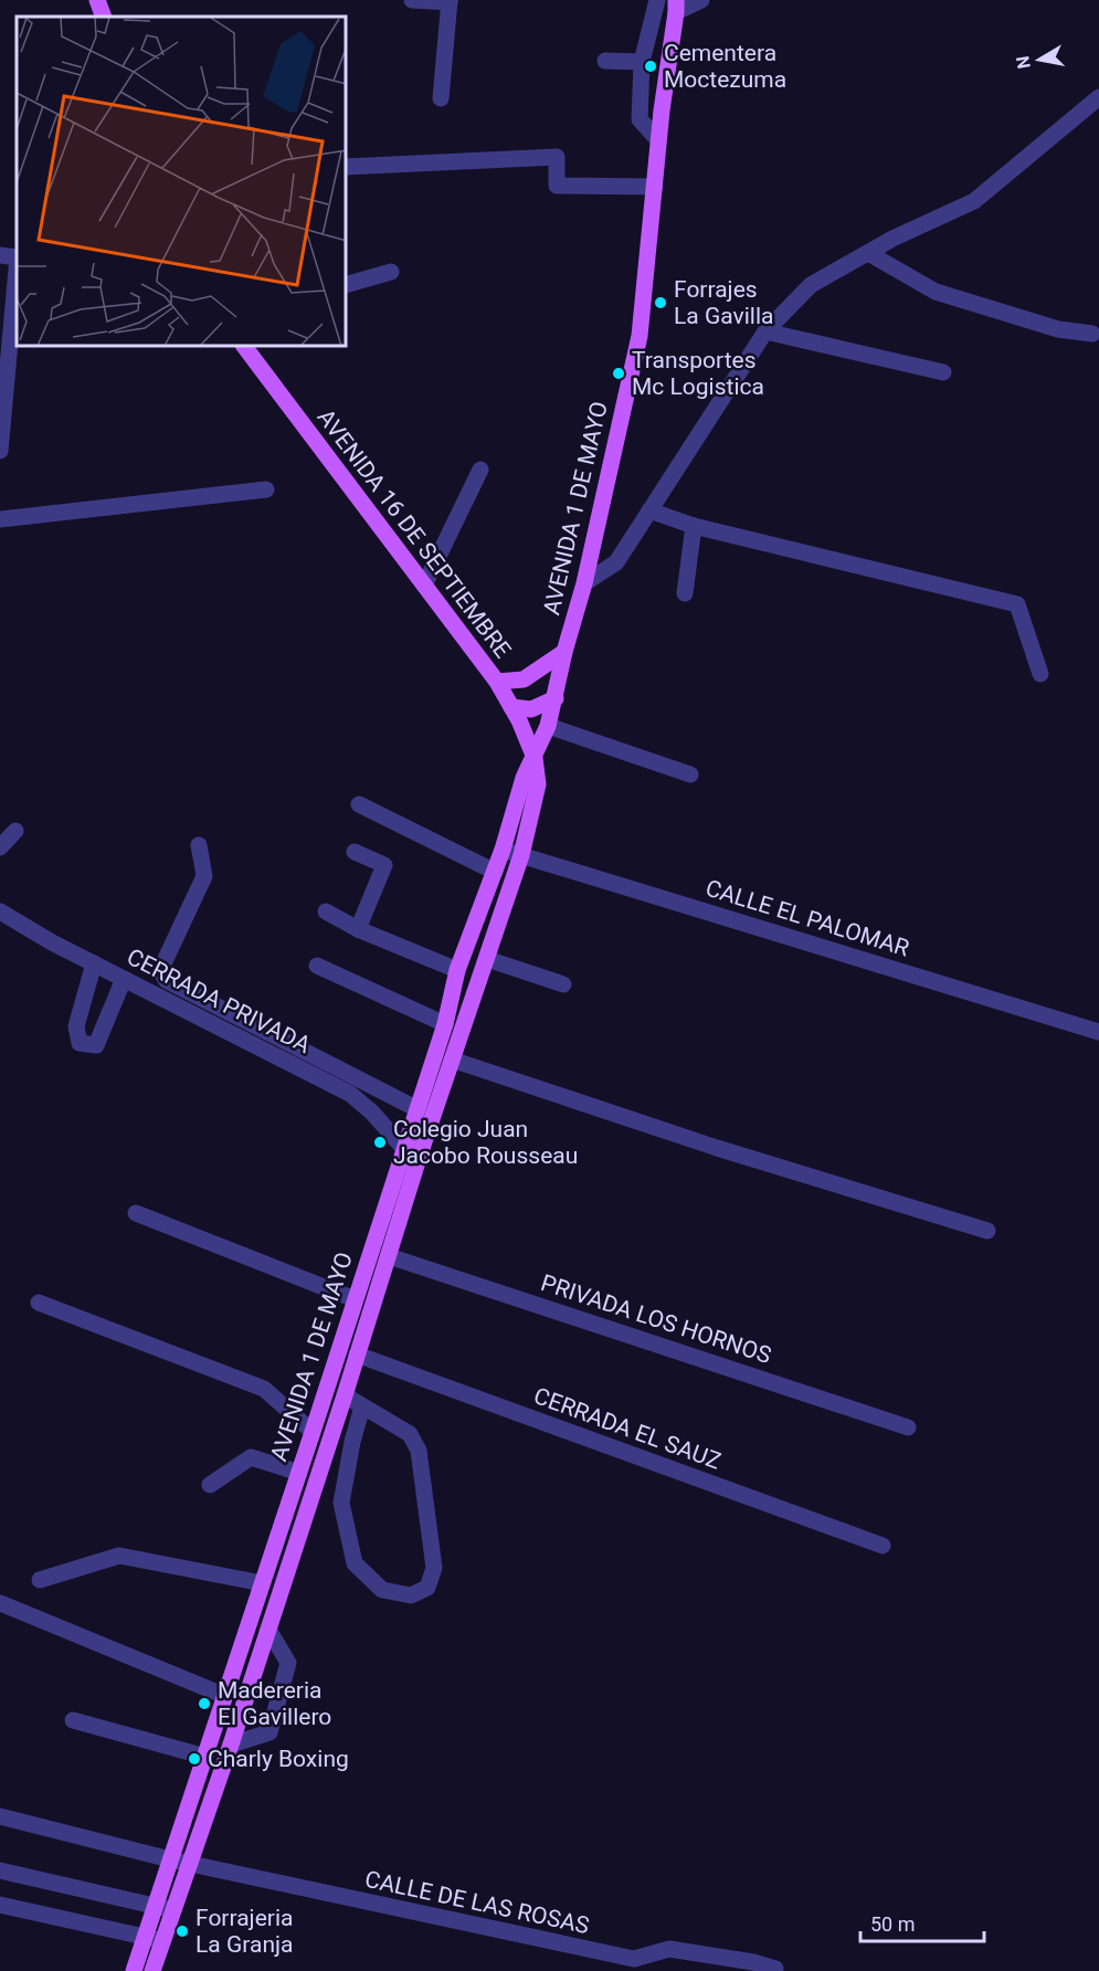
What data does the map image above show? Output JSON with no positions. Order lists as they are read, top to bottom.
{
  "streets": {
    "main road": ["AVENIDA 1 DE MAYO", "AVENIDA 16 DE SEPTIEMBRE"],
    "street": [
      "CALLE EL PALOMAR",
      "CERRADA PRIVADA",
      "PRIVADA LOS HORNOS",
      "CERRADA EL SAUZ",
      "CALLE DE LAS ROSAS"
    ]
  },
  "crossings": [
    ["AVENIDA 1 DE MAYO", "AVENIDA 16 DE SEPTIEMBRE"],
    ["AVENIDA 1 DE MAYO", "CALLE EL PALOMAR"],
    ["AVENIDA 1 DE MAYO", "CERRADA PRIVADA"],
    ["AVENIDA 1 DE MAYO", "PRIVADA LOS HORNOS"],
    ["AVENIDA 1 DE MAYO", "CERRADA EL SAUZ"],
    ["AVENIDA 1 DE MAYO", "CALLE DE LAS ROSAS"]
  ],
  "places": [
    "Cementera Moctezuma",
    "Forrajes La Gavilla",
    "Transportes Mc Logistica",
    "Colegio Juan Jacobo Rousseau",
    "Madereria El Gavillero",
    "Charly Boxing",
    "Forrajeria La Granja"
  ],
  "scale_bar": "50 m",
  "north": "left"
}
